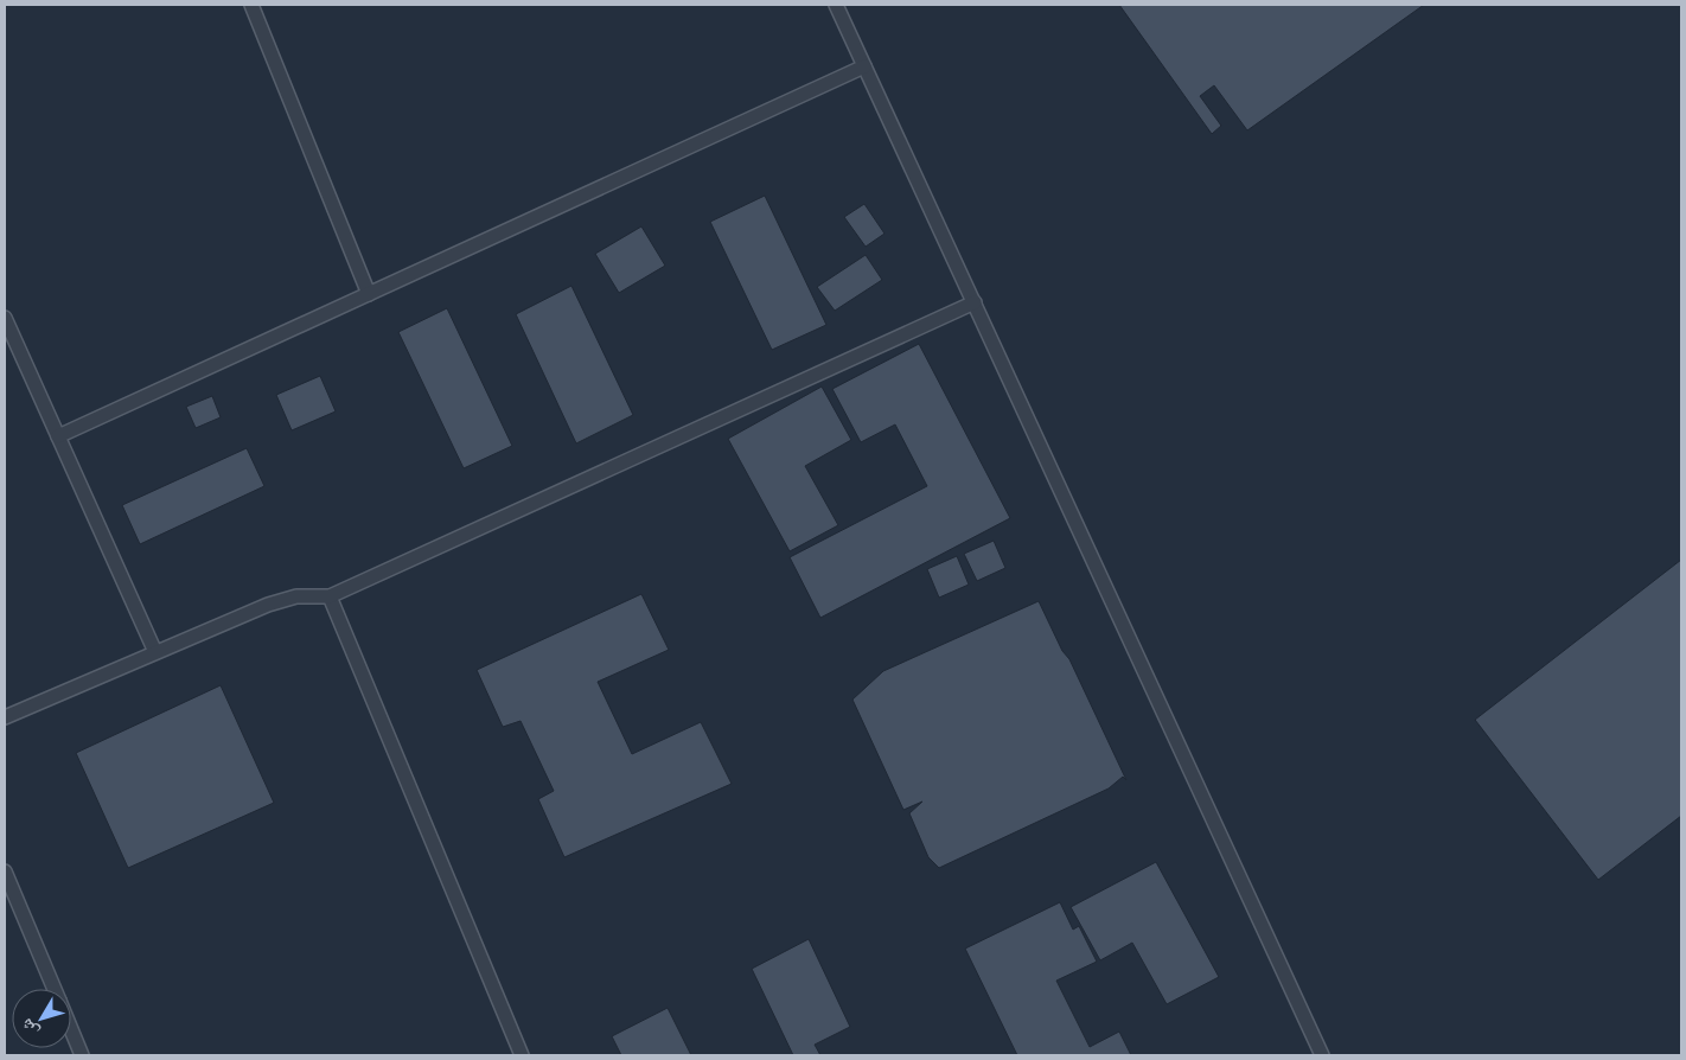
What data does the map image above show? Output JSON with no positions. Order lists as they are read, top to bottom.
{
  "north": "bottom left"
}
